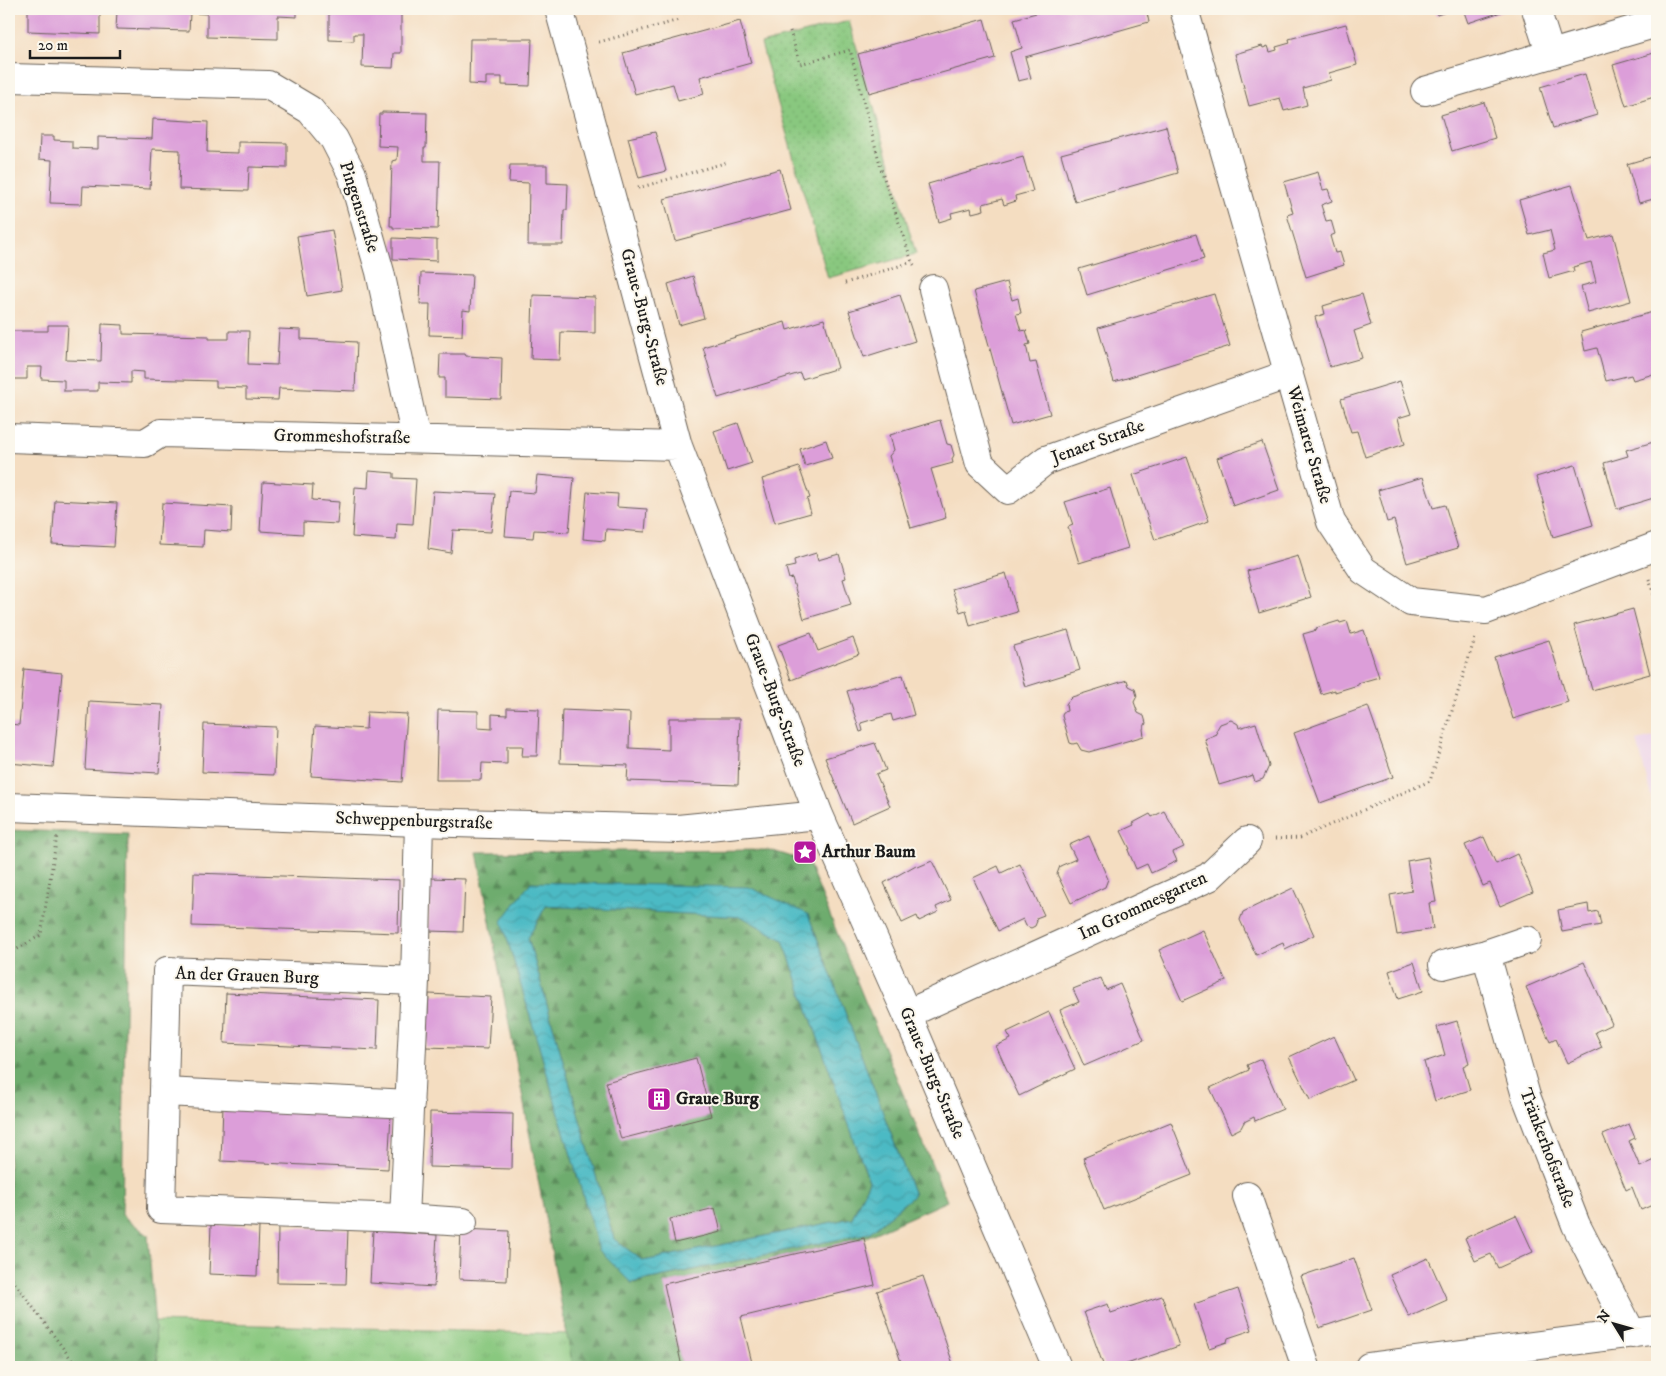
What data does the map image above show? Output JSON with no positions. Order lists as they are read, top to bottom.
{
  "streets": {
    "street": [
      "Pingenstraße",
      "Graue-Burg-Straße",
      "Grommeshofstraße",
      "Jenaer Straße",
      "Weimarer Straße",
      "Schweppenburgstraße",
      "Im Grommesgarten",
      "An der Grauen Burg",
      "Tränkerhofstraße"
    ]
  },
  "crossings": [
    ["Pingenstraße", "Grommeshofstraße"],
    ["Graue-Burg-Straße", "Grommeshofstraße"],
    ["Graue-Burg-Straße", "Schweppenburgstraße"],
    ["Graue-Burg-Straße", "Im Grommesgarten"],
    ["Jenaer Straße", "Weimarer Straße"]
  ],
  "places": {
    "place": ["Arthur Baum"],
    "building": ["Graue Burg"]
  },
  "scale_bar": "20 m",
  "north": "top left"
}
